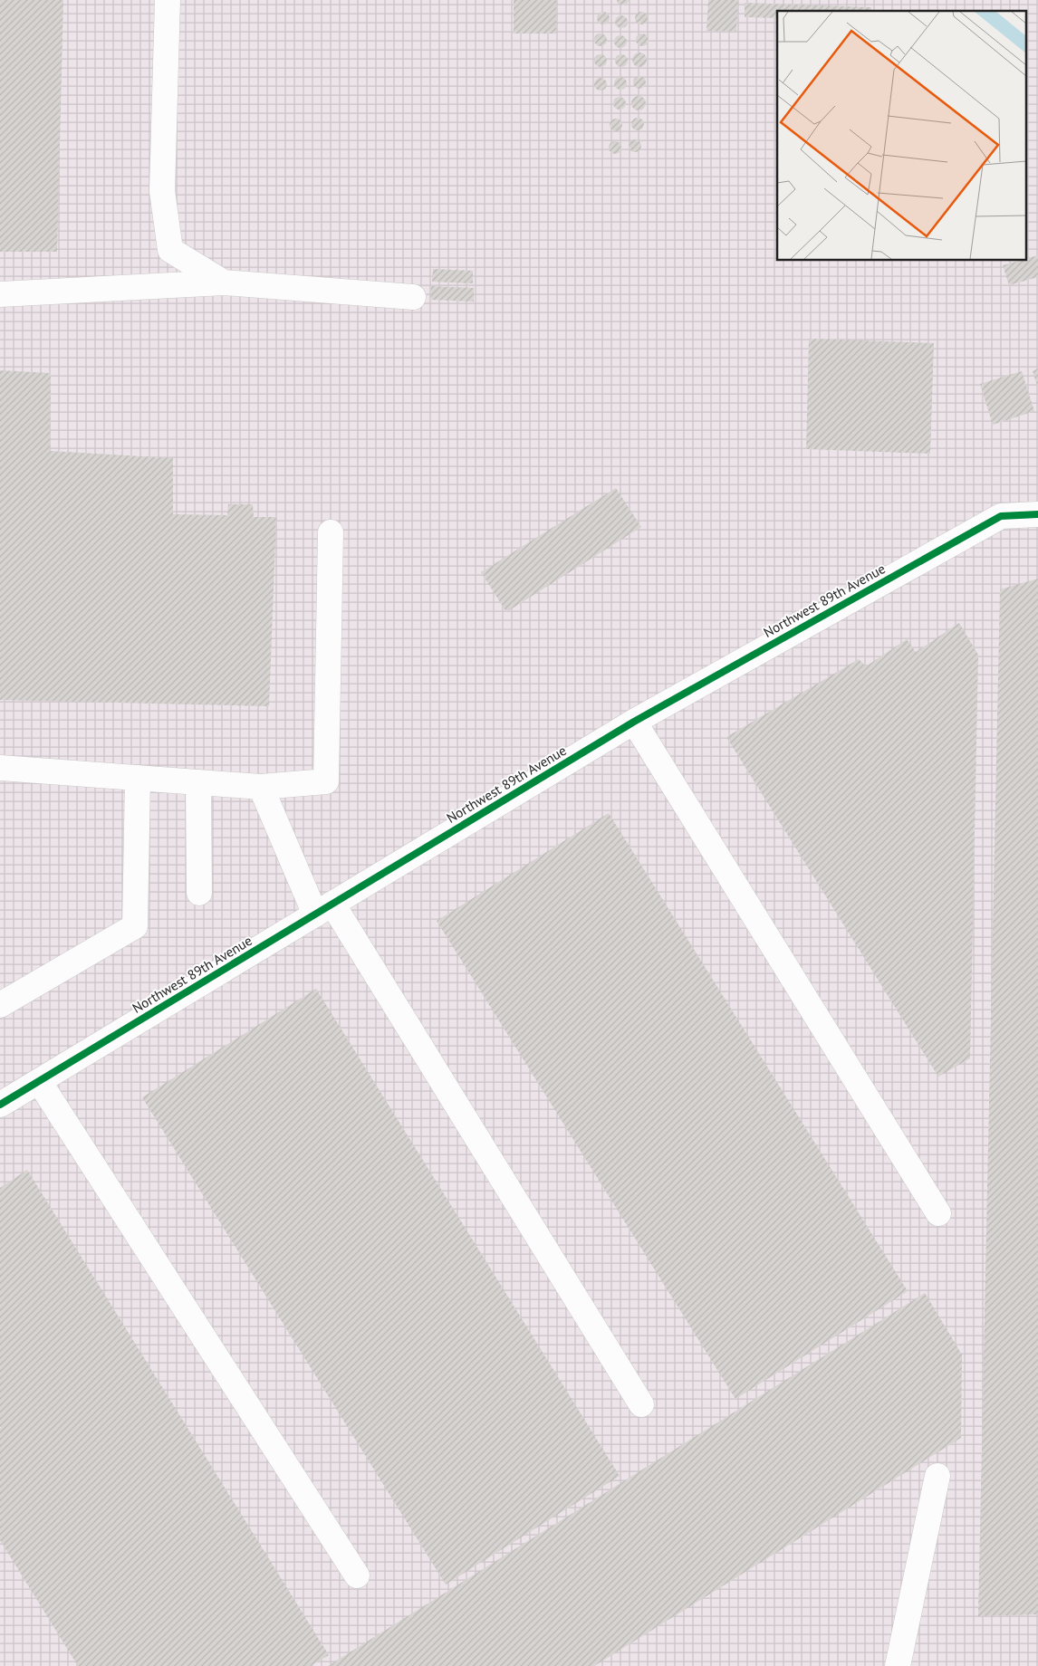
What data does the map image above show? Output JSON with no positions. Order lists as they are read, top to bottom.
{
  "streets": {
    "street": ["Northwest 89th Avenue"]
  }
}
